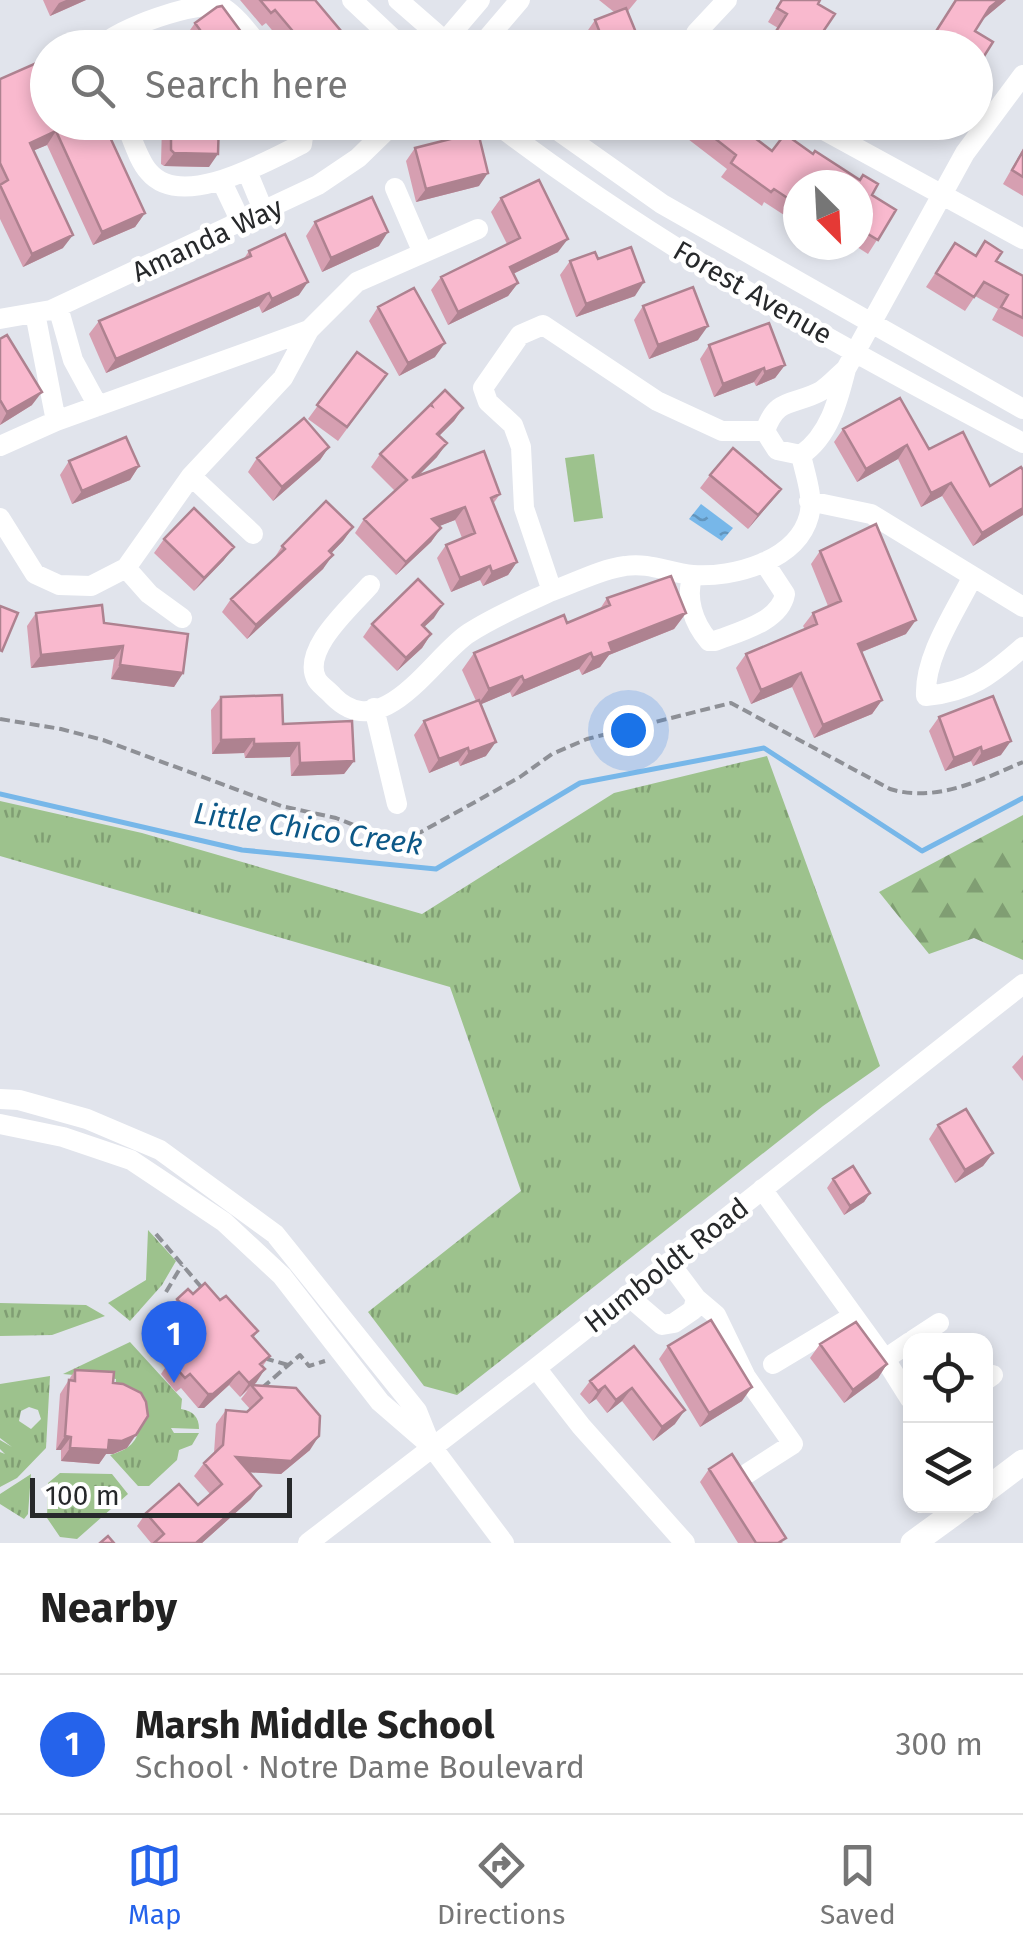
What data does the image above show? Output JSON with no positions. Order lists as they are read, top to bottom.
{
  "streets": {
    "street": ["Amanda Way", "Forest Avenue", "Humboldt Road"]
  },
  "water": ["Little Chico Creek"],
  "scale_bar": "100 m",
  "north": "bottom right",
  "page": {
    "search": "Search here",
    "pins": "1",
    "scale": "100 m",
    "heading": "Nearby",
    "list": [
      {
        "mark": "1",
        "name": "Marsh Middle School",
        "note": "School · Notre Dame Boulevard",
        "value": "300 m"
      }
    ],
    "nav": ["Map", "Directions", "Saved"]
  }
}
